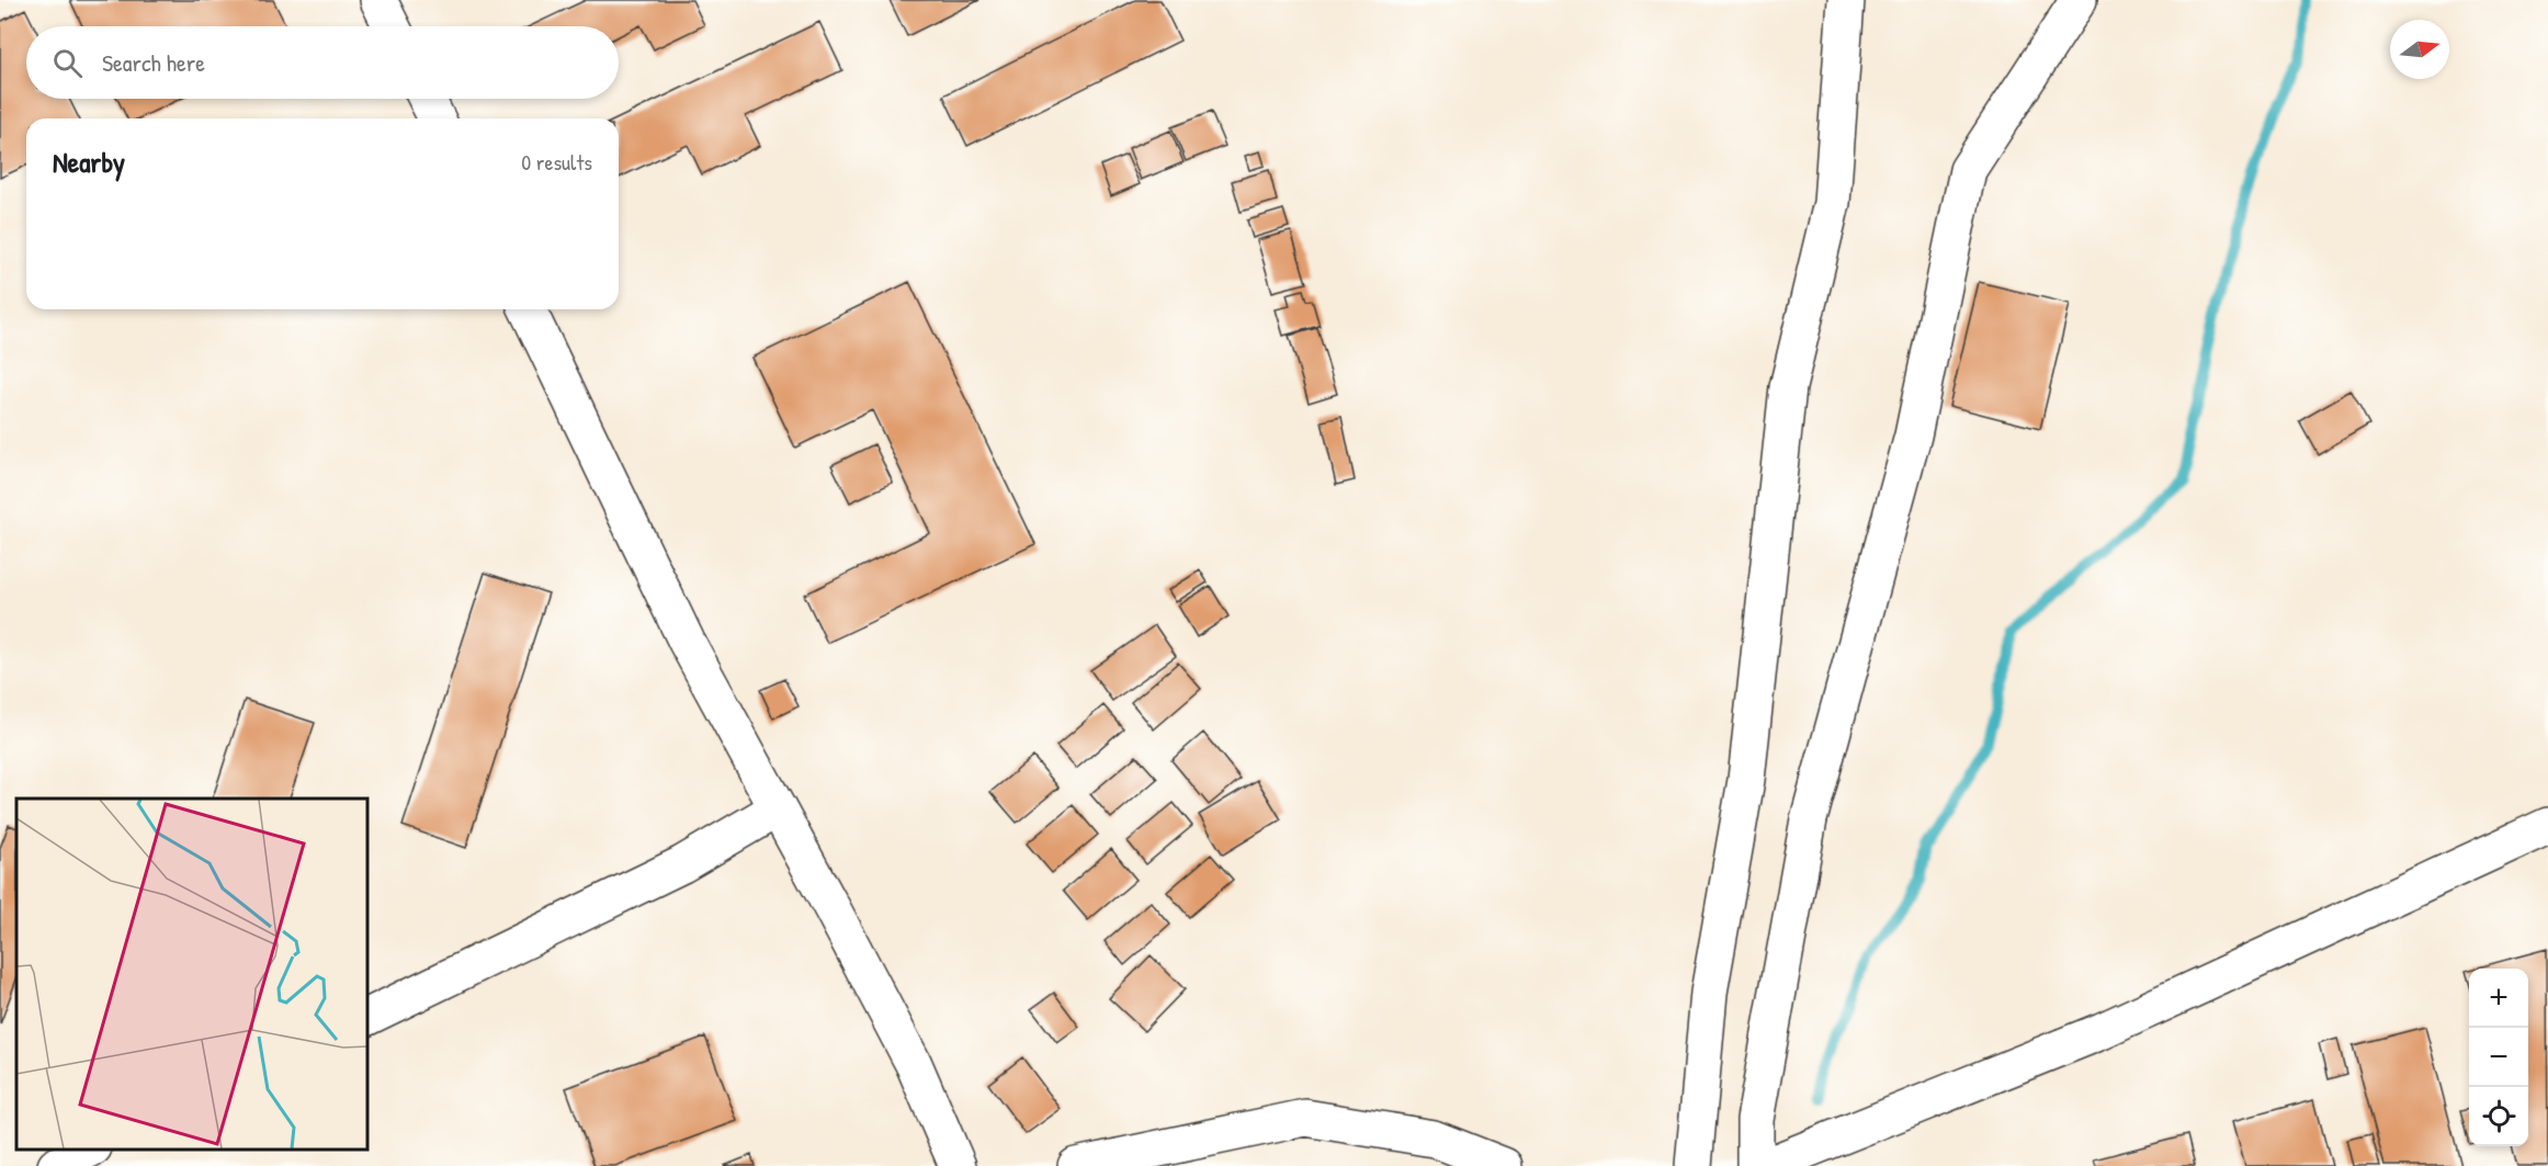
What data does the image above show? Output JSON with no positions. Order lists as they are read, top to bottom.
{
  "north": "right",
  "page": {
    "search": "Search here",
    "heading": ["Nearby", "0 results"],
    "map_buttons": ["+", "−"]
  }
}
